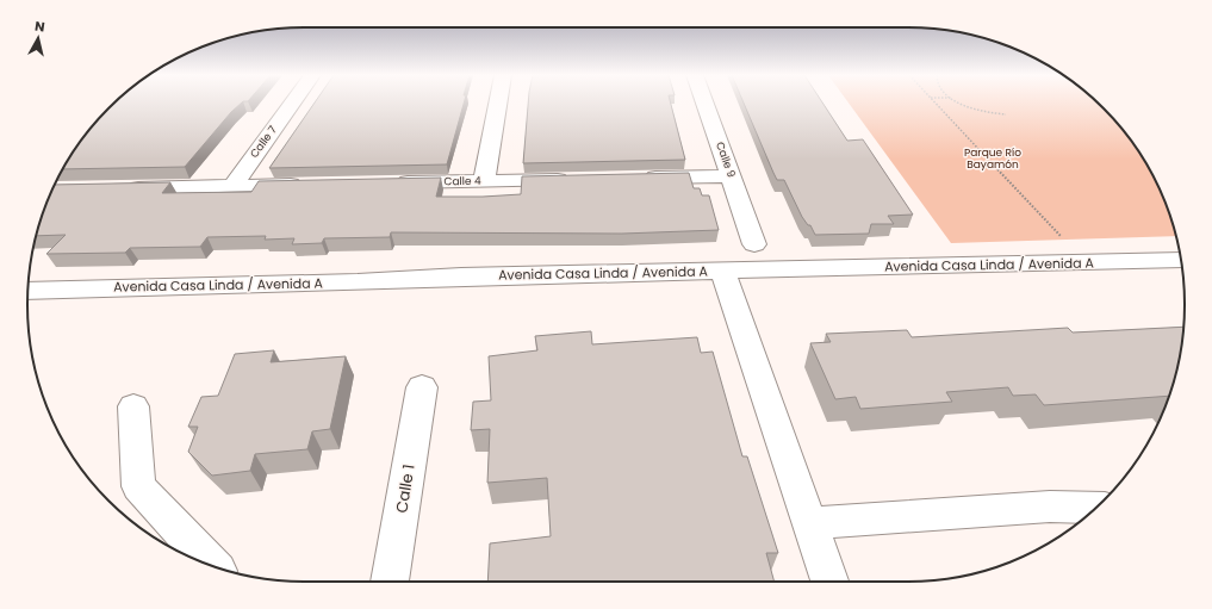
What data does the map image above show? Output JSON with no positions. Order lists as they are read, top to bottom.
{
  "streets": {
    "street": [
      "Calle 7",
      "Calle 9",
      "Calle 4",
      "Avenida Casa Linda / Avenida A",
      "Calle 1"
    ]
  },
  "parks": ["Parque Río Bayamón"],
  "north": "top"
}
